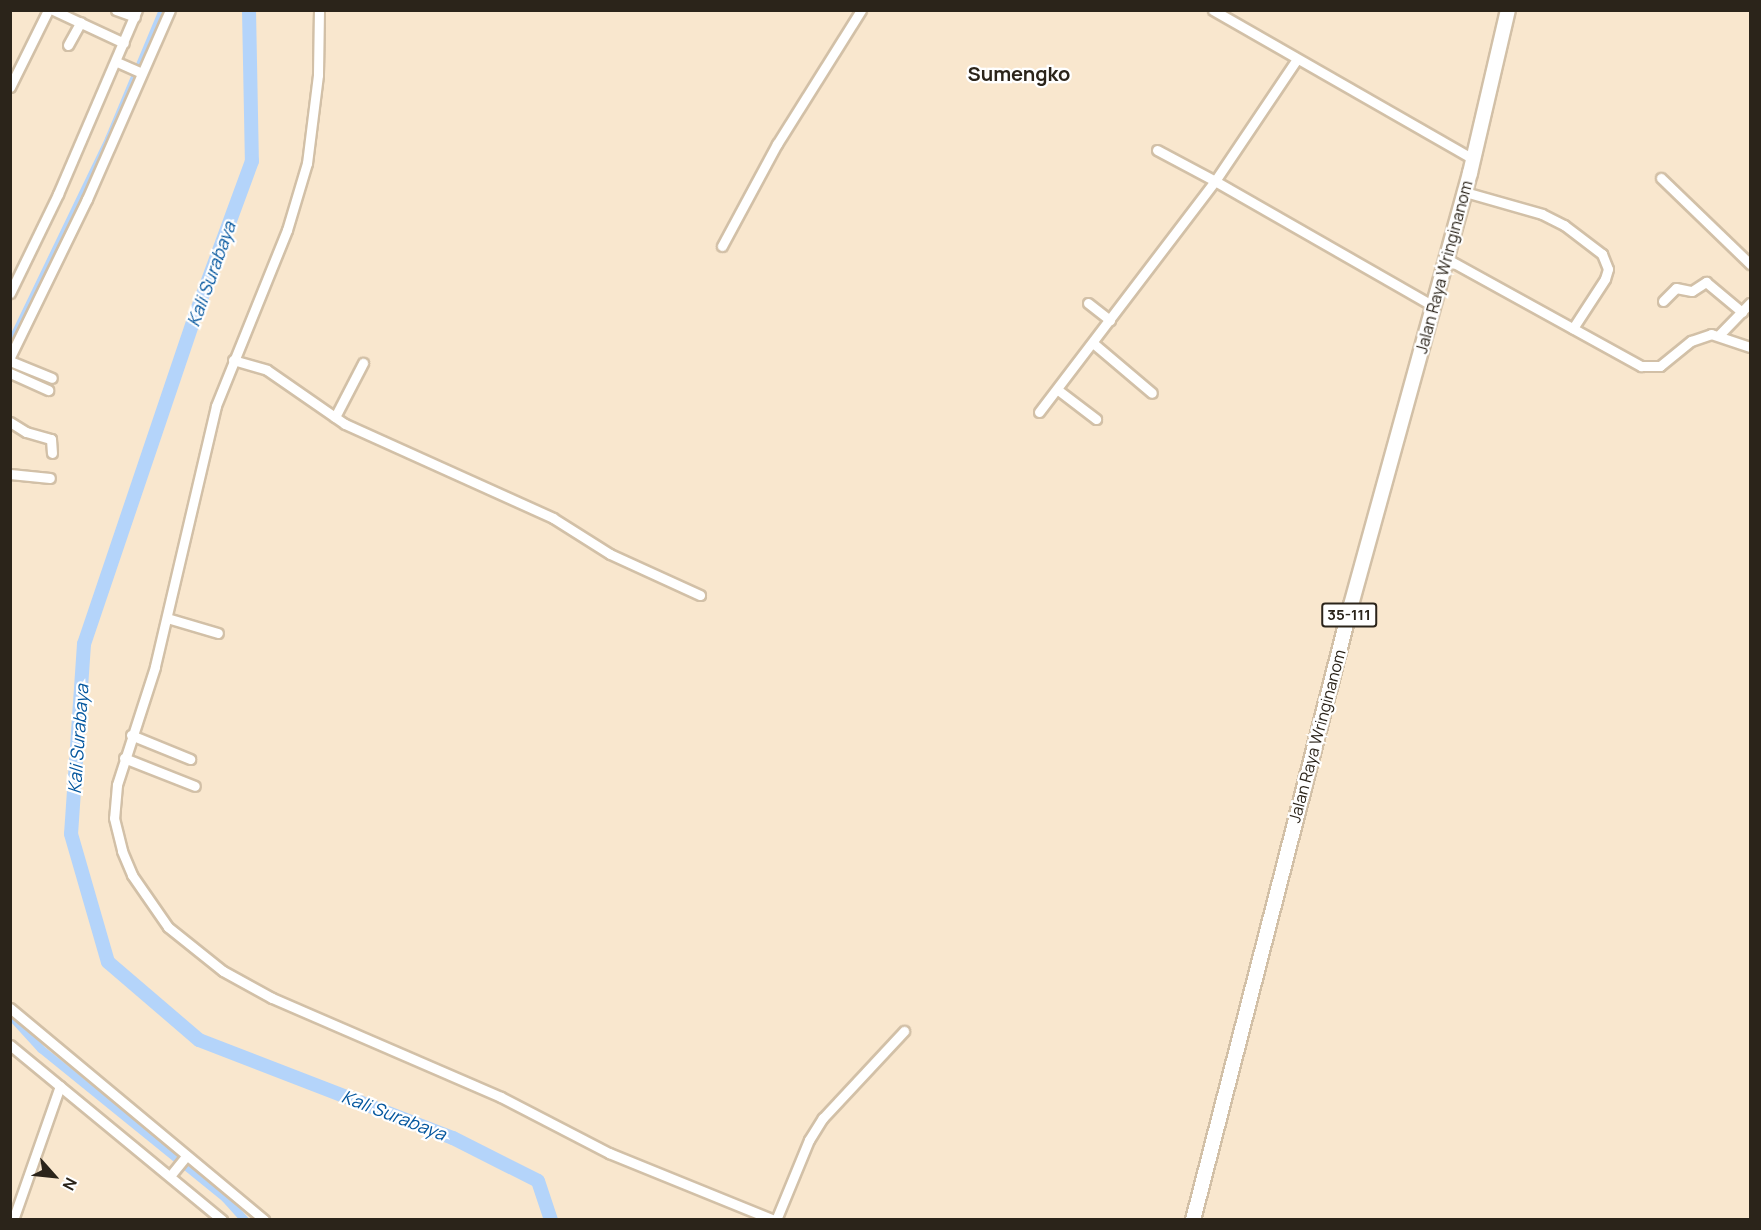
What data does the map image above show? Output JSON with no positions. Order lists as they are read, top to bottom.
{
  "streets": {
    "main road": ["Jalan Raya Wringinanom", "35-111"]
  },
  "districts": ["Sumengko"],
  "water": ["Kali Surabaya"],
  "north": "bottom right"
}
